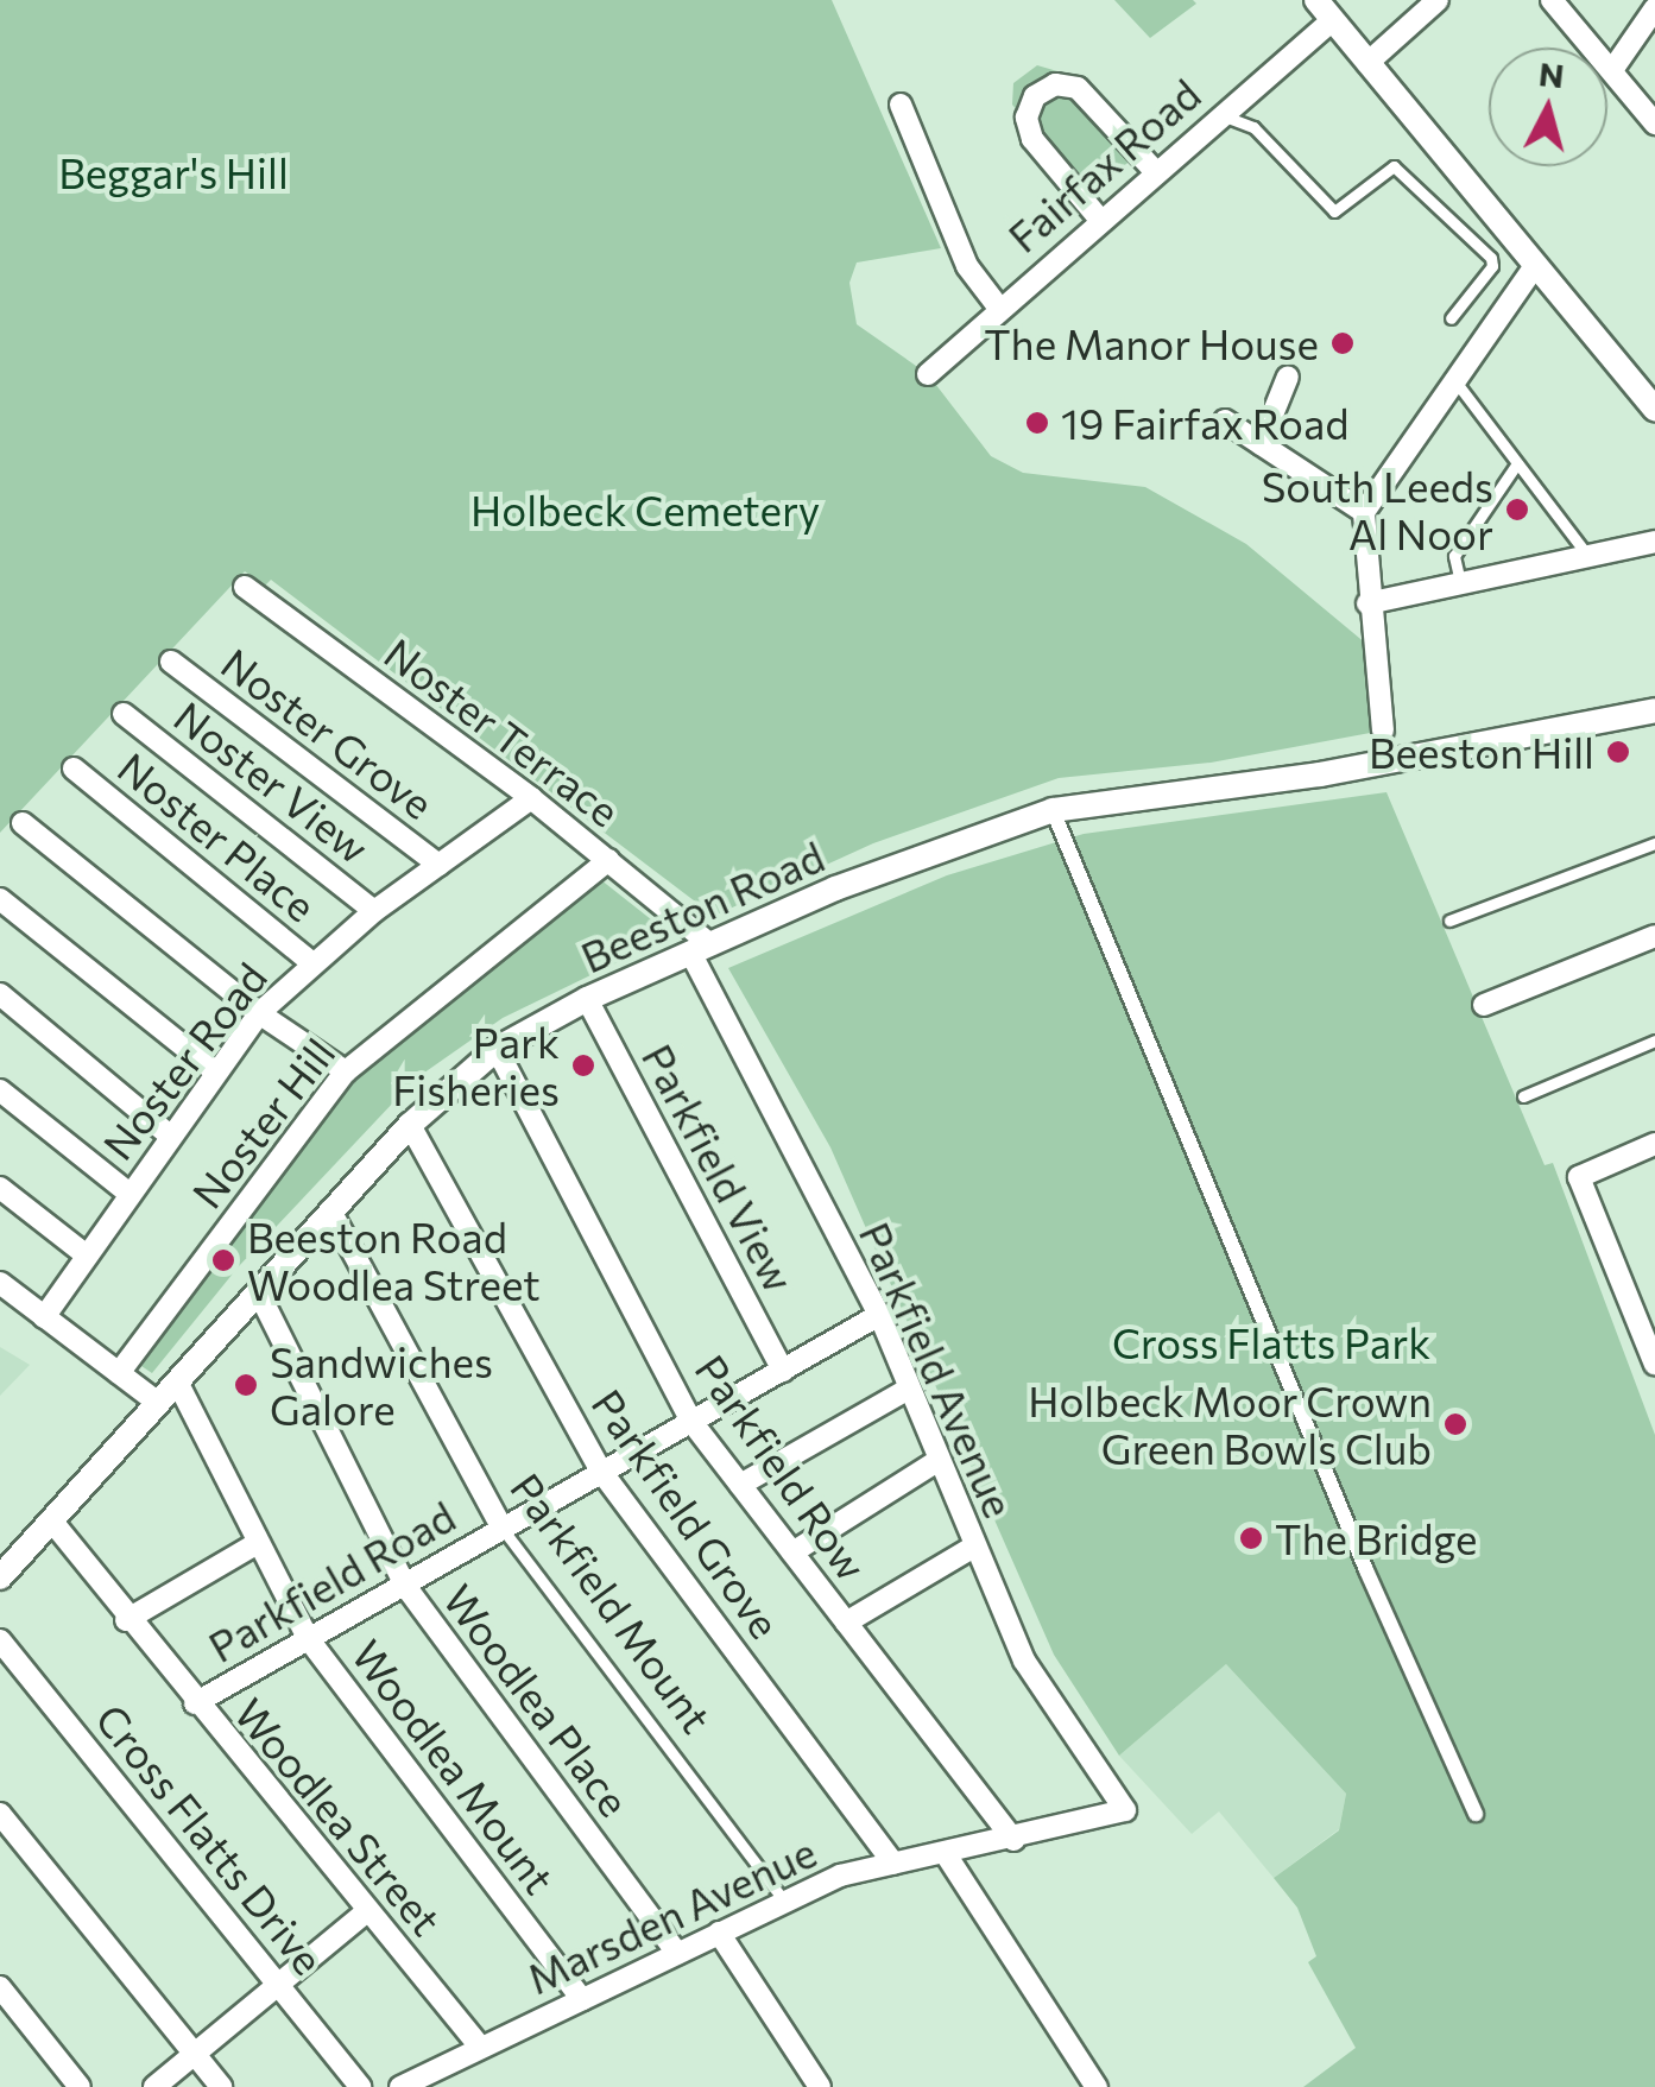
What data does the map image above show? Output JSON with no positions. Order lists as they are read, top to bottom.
{
  "streets": {
    "street": [
      "Fairfax Road",
      "Noster Terrace",
      "Noster Grove",
      "Noster View",
      "Noster Place",
      "Beeston Road",
      "Noster Road",
      "Noster Hill",
      "Parkfield View",
      "Parkfield Avenue",
      "Parkfield Row",
      "Parkfield Grove",
      "Parkfield Road",
      "Parkfield Mount",
      "Woodlea Place",
      "Woodlea Mount",
      "Woodlea Street",
      "Cross Flatts Drive",
      "Marsden Avenue"
    ]
  },
  "crossings": [
    ["Noster Terrace", "Beeston Road"],
    ["Noster Terrace", "Noster Road"],
    ["Noster Terrace", "Noster Hill"],
    ["Noster Terrace", "Parkfield Avenue"],
    ["Noster Grove", "Noster Road"],
    ["Noster View", "Noster Road"],
    ["Noster Place", "Noster Road"],
    ["Beeston Road", "Parkfield View"],
    ["Beeston Road", "Parkfield Avenue"],
    ["Beeston Road", "Parkfield Row"],
    ["Beeston Road", "Parkfield Grove"],
    ["Beeston Road", "Parkfield Mount"],
    ["Beeston Road", "Woodlea Place"],
    ["Beeston Road", "Woodlea Mount"],
    ["Beeston Road", "Woodlea Street"],
    ["Parkfield View", "Parkfield Road"],
    ["Parkfield Avenue", "Parkfield Road"],
    ["Parkfield Avenue", "Marsden Avenue"],
    ["Parkfield Row", "Parkfield Road"],
    ["Parkfield Row", "Marsden Avenue"],
    ["Parkfield Grove", "Parkfield Road"],
    ["Parkfield Grove", "Marsden Avenue"],
    ["Parkfield Road", "Parkfield Mount"],
    ["Parkfield Road", "Woodlea Place"],
    ["Parkfield Road", "Woodlea Mount"],
    ["Parkfield Road", "Woodlea Street"],
    ["Parkfield Mount", "Marsden Avenue"],
    ["Woodlea Place", "Marsden Avenue"],
    ["Woodlea Mount", "Marsden Avenue"],
    ["Woodlea Street", "Marsden Avenue"]
  ],
  "parks": ["Beggar's Hill", "Holbeck Cemetery", "Cross Flatts Park"],
  "places": [
    "The Manor House",
    "19 Fairfax Road",
    "South Leeds Al Noor",
    "Beeston Hill",
    "Park Fisheries",
    "Beeston Road Woodlea Street",
    "Sandwiches Galore",
    "Holbeck Moor Crown Green Bowls Club",
    "The Bridge"
  ],
  "north": "top"
}
